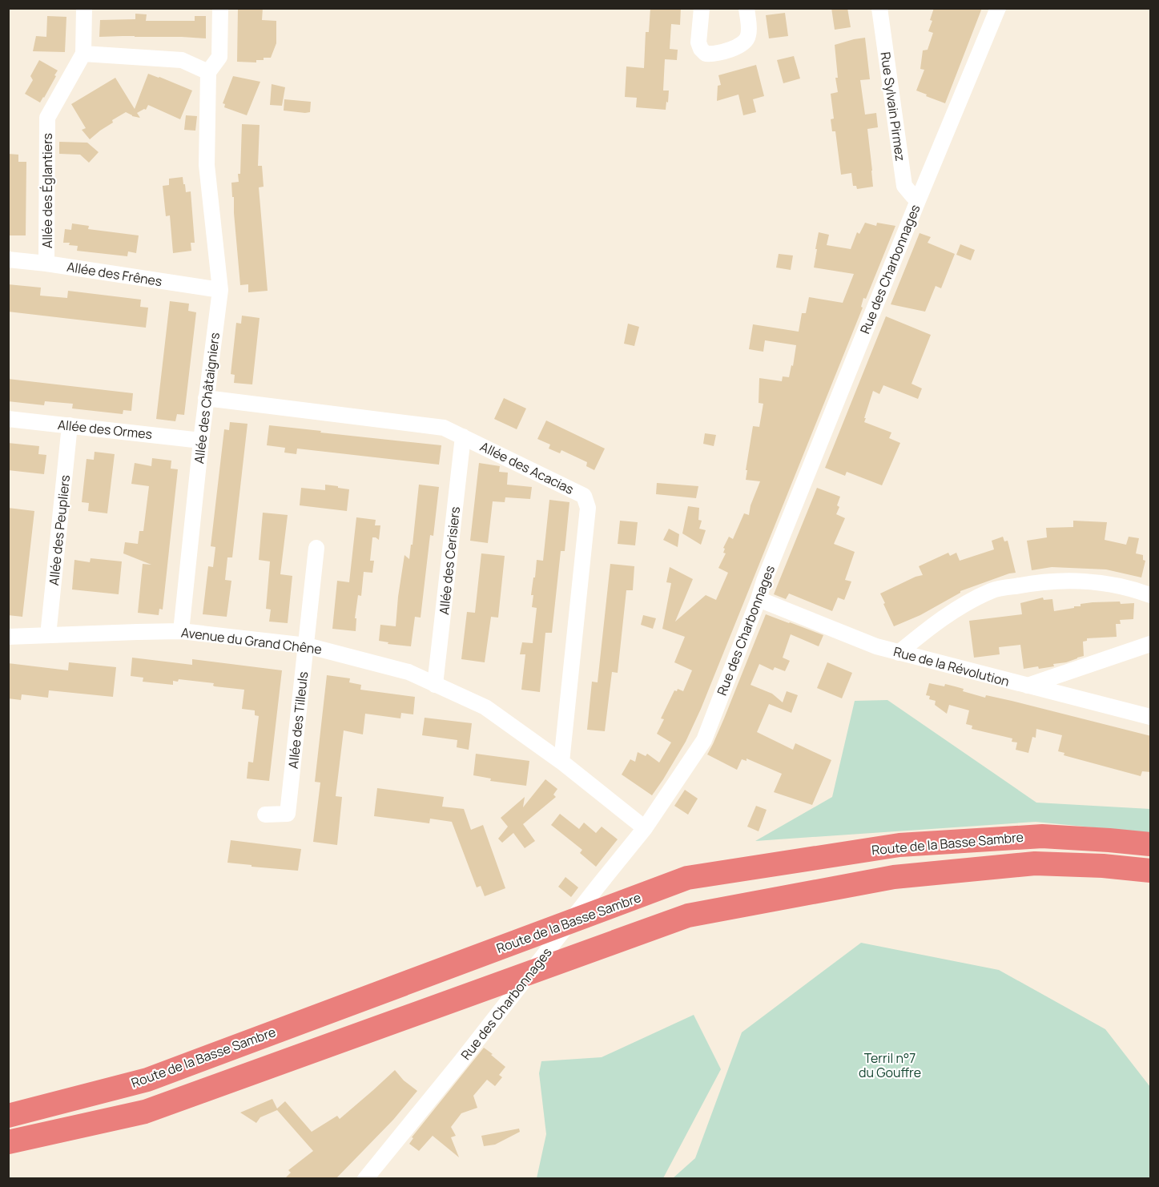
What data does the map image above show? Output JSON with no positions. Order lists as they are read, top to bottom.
{
  "streets": {
    "highway": ["Route de la Basse Sambre"],
    "street": [
      "Rue Sylvain Pirmez",
      "Allée des Églantiers",
      "Rue des Charbonnages",
      "Allée des Frênes",
      "Allée des Châtaigniers",
      "Allée des Ormes",
      "Allée des Acacias",
      "Allée des Peupliers",
      "Allée des Cerisiers",
      "Avenue du Grand Chêne",
      "Rue de la Révolution",
      "Allée des Tilleuls"
    ]
  },
  "crossings": [
    ["Rue Sylvain Pirmez", "Rue des Charbonnages"],
    ["Allée des Églantiers", "Allée des Frênes"],
    ["Rue des Charbonnages", "Avenue du Grand Chêne"],
    ["Rue des Charbonnages", "Rue de la Révolution"],
    ["Allée des Frênes", "Allée des Châtaigniers"],
    ["Allée des Châtaigniers", "Allée des Ormes"],
    ["Allée des Châtaigniers", "Allée des Acacias"],
    ["Allée des Châtaigniers", "Avenue du Grand Chêne"],
    ["Allée des Ormes", "Allée des Peupliers"],
    ["Allée des Acacias", "Allée des Cerisiers"],
    ["Allée des Acacias", "Avenue du Grand Chêne"],
    ["Allée des Peupliers", "Avenue du Grand Chêne"],
    ["Allée des Cerisiers", "Avenue du Grand Chêne"],
    ["Avenue du Grand Chêne", "Allée des Tilleuls"]
  ],
  "parks": ["Terril n°7 du Gouffre"]
}
